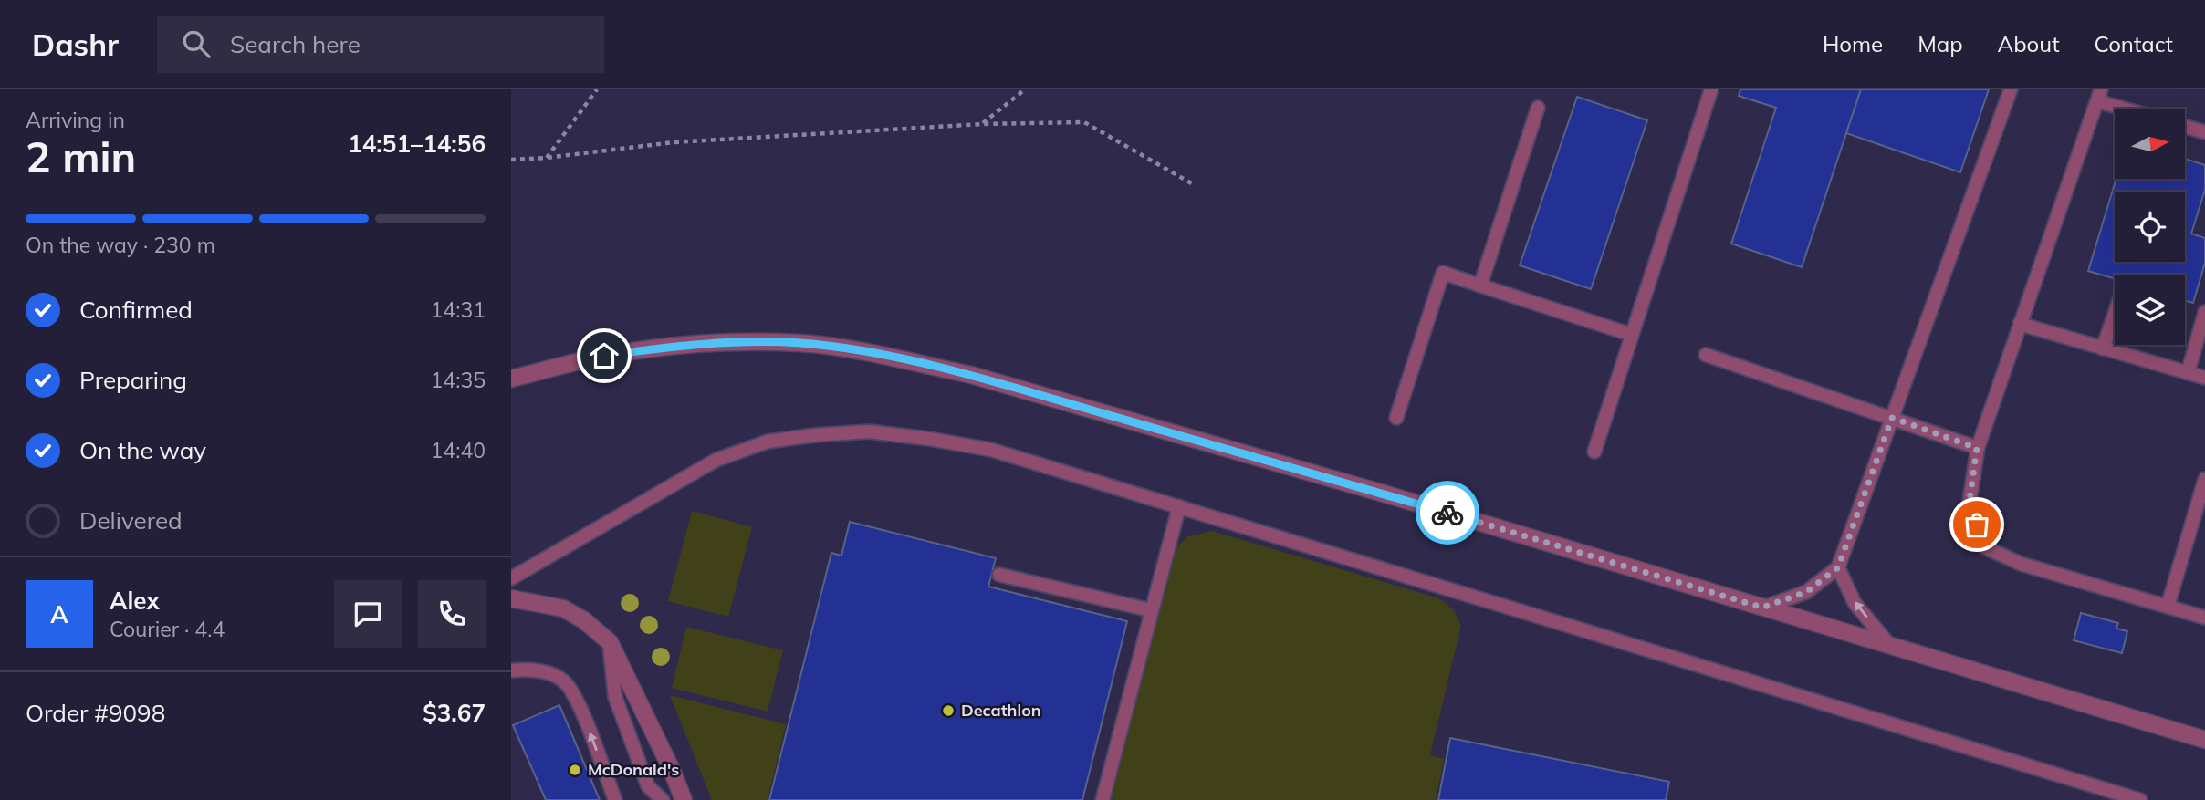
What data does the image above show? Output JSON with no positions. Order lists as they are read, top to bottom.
{
  "places": ["Decathlon", "McDonald's"],
  "north": "right",
  "page": {
    "header": "Dashr",
    "search": "Search here",
    "nav": [
      "Home",
      "Map",
      "About",
      "Contact"
    ],
    "heading": ["2 min", "Arriving in", "14:51–14:56"],
    "panel": [
      "Alex",
      "Courier · 4.4",
      "Order #9098",
      "$3.67"
    ],
    "bar": "On the way · 230 m",
    "list": [
      ["Confirmed", "14:31"],
      ["Preparing", "14:35"],
      ["On the way", "14:40"],
      "Delivered"
    ],
    "round": "A"
  }
}
